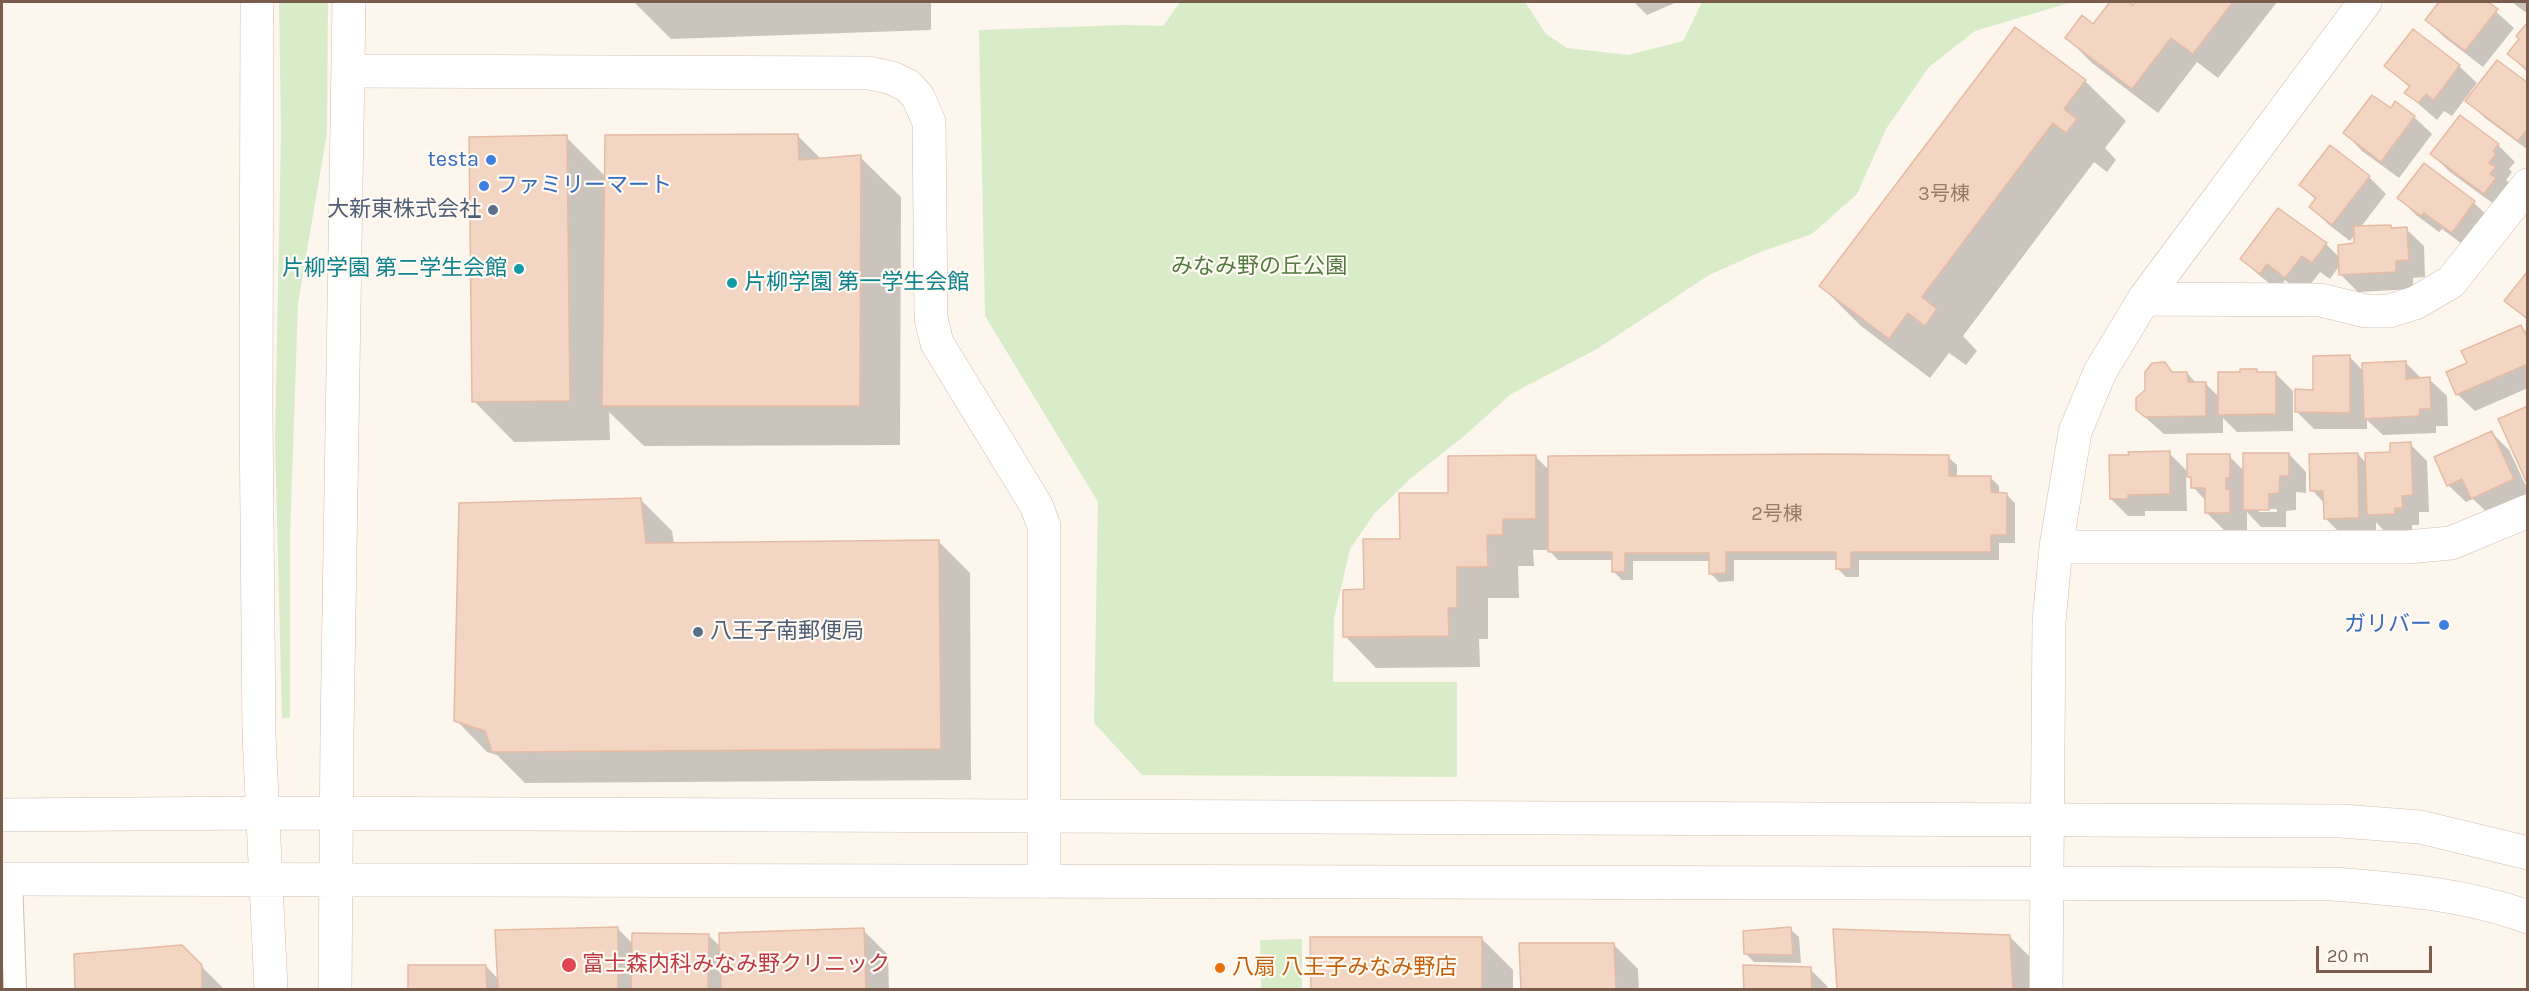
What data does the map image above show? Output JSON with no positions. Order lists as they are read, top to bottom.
{
  "parks": ["みなみ野の丘公園"],
  "places": [
    "testa",
    "ファミリーマート",
    "大新東株式会社",
    "片柳学園 第二学生会館",
    "片柳学園 第一学生会館",
    "ガリバー",
    "八王子南郵便局",
    "富士森内科みなみ野クリニック",
    "八扇 八王子みなみ野店"
  ],
  "house_numbers": ["3号棟", "2号棟"],
  "scale_bar": "20 m"
}
